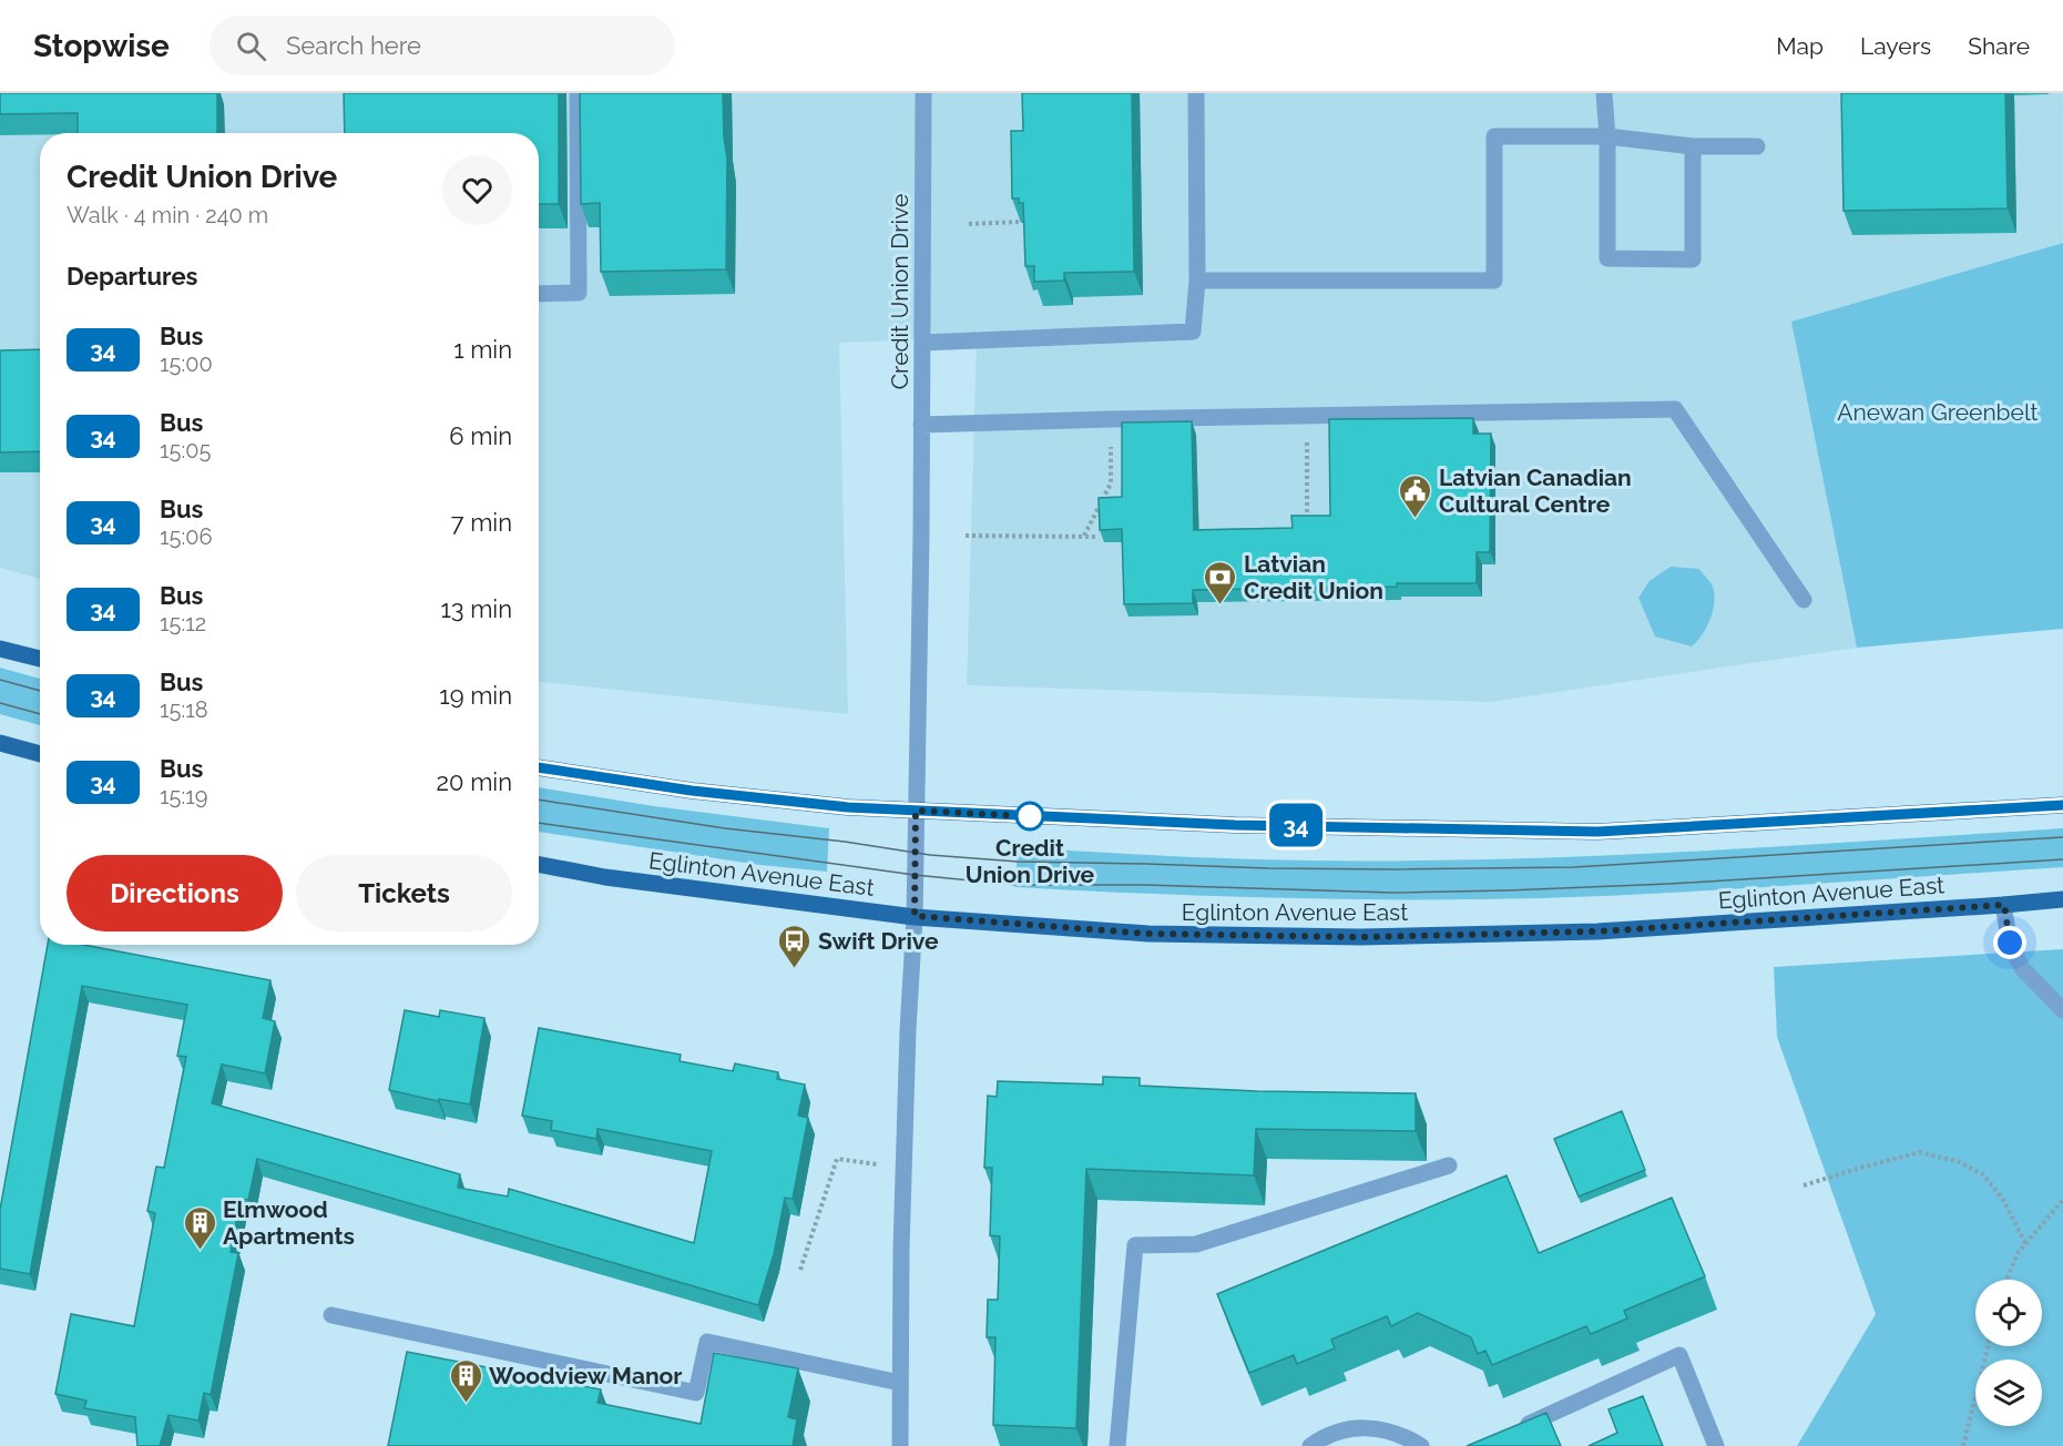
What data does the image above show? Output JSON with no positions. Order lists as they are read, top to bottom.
{
  "streets": {
    "main road": ["Eglinton Avenue East"],
    "street": ["Credit Union Drive"]
  },
  "parks": ["Anewan Greenbelt"],
  "places": {
    "public building": ["Latvian Canadian Cultural Centre"],
    "bank": ["Latvian Credit Union"],
    "other": ["Credit Union Drive"],
    "bus stop": ["Swift Drive"],
    "building": ["Elmwood Apartments", "Woodview Manor"]
  },
  "lines": ["bus line 34"],
  "page": {
    "header": "Stopwise",
    "search": "Search here",
    "nav": ["Map", "Layers", "Share"],
    "on_map": "34",
    "heading": [
      ["Credit Union Drive", "Walk · 4 min · 240 m"],
      "Departures"
    ],
    "list": [
      {
        "mark": "34",
        "name": "Bus",
        "note": "15:00",
        "value": "1 min"
      },
      {
        "mark": "34",
        "name": "Bus",
        "note": "15:05",
        "value": "6 min"
      },
      {
        "mark": "34",
        "name": "Bus",
        "note": "15:06",
        "value": "7 min"
      },
      {
        "mark": "34",
        "name": "Bus",
        "note": "15:12",
        "value": "13 min"
      },
      {
        "mark": "34",
        "name": "Bus",
        "note": "15:18",
        "value": "19 min"
      },
      {
        "mark": "34",
        "name": "Bus",
        "note": "15:19",
        "value": "20 min"
      }
    ],
    "buttons": ["Directions", "Tickets"]
  }
}
